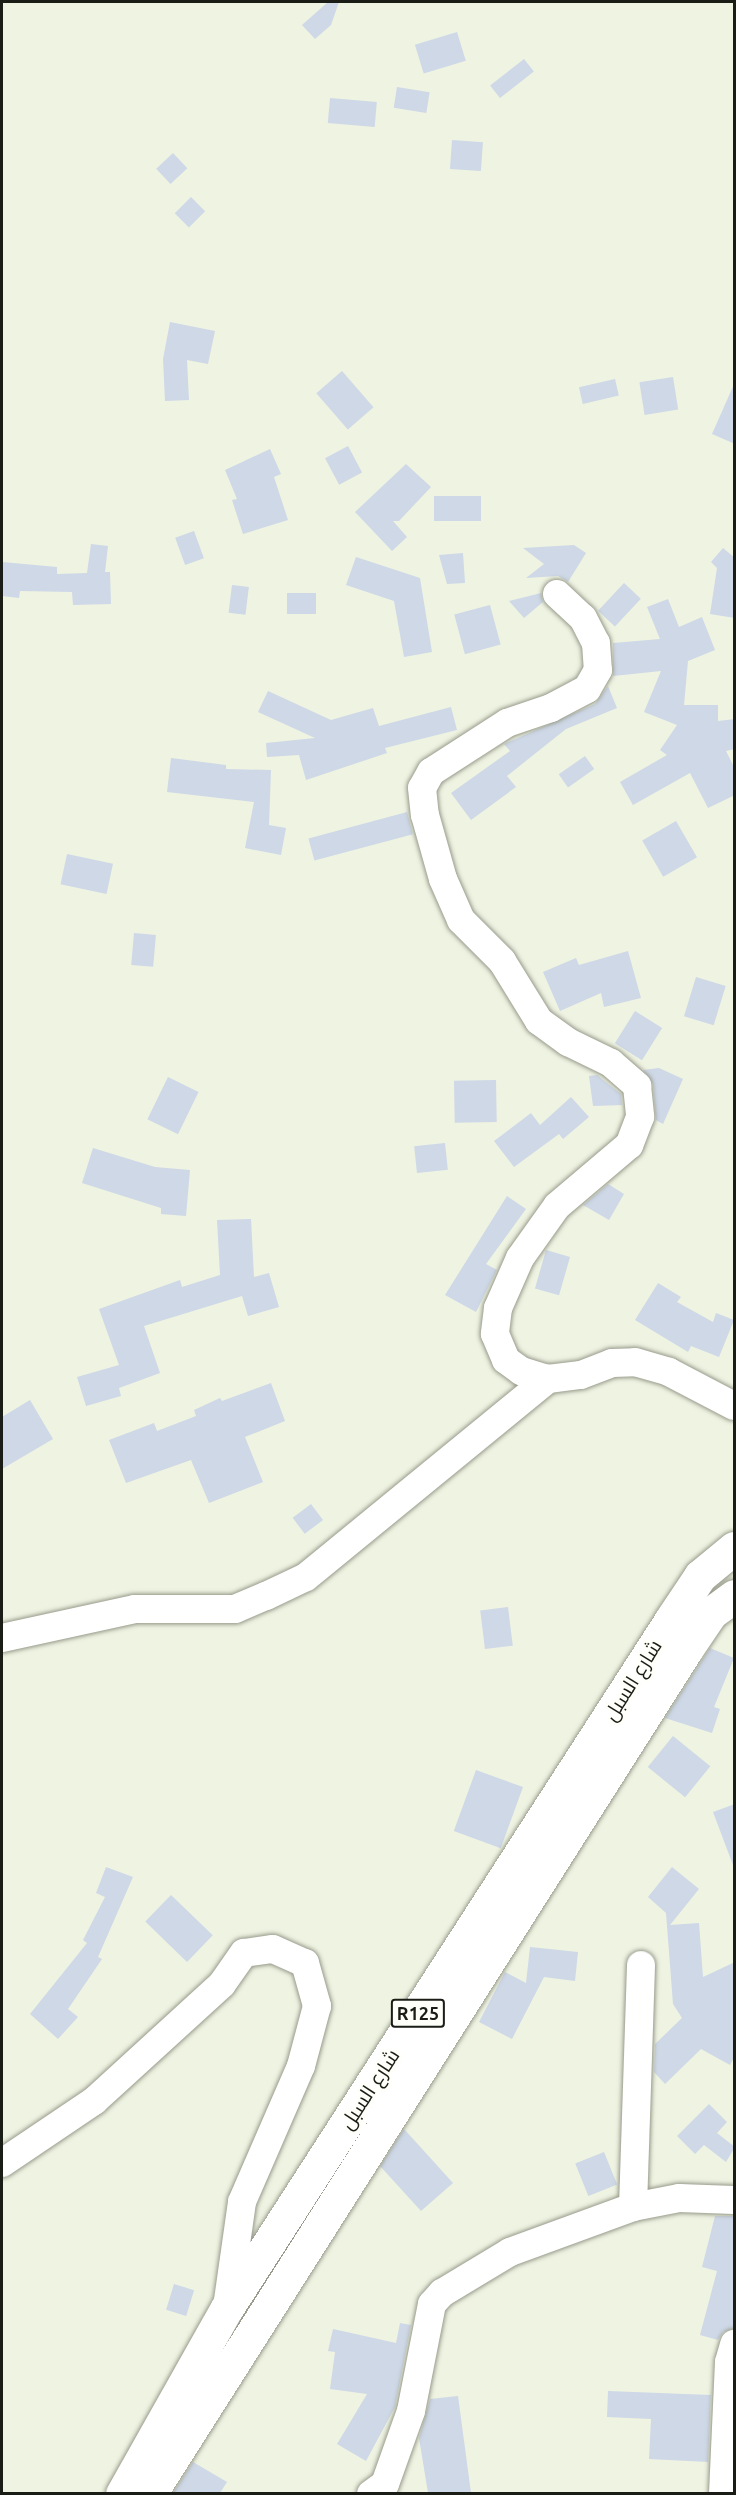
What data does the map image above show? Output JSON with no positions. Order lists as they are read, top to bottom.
{
  "streets": {
    "main road": ["شارع السبل", "R125"]
  }
}
